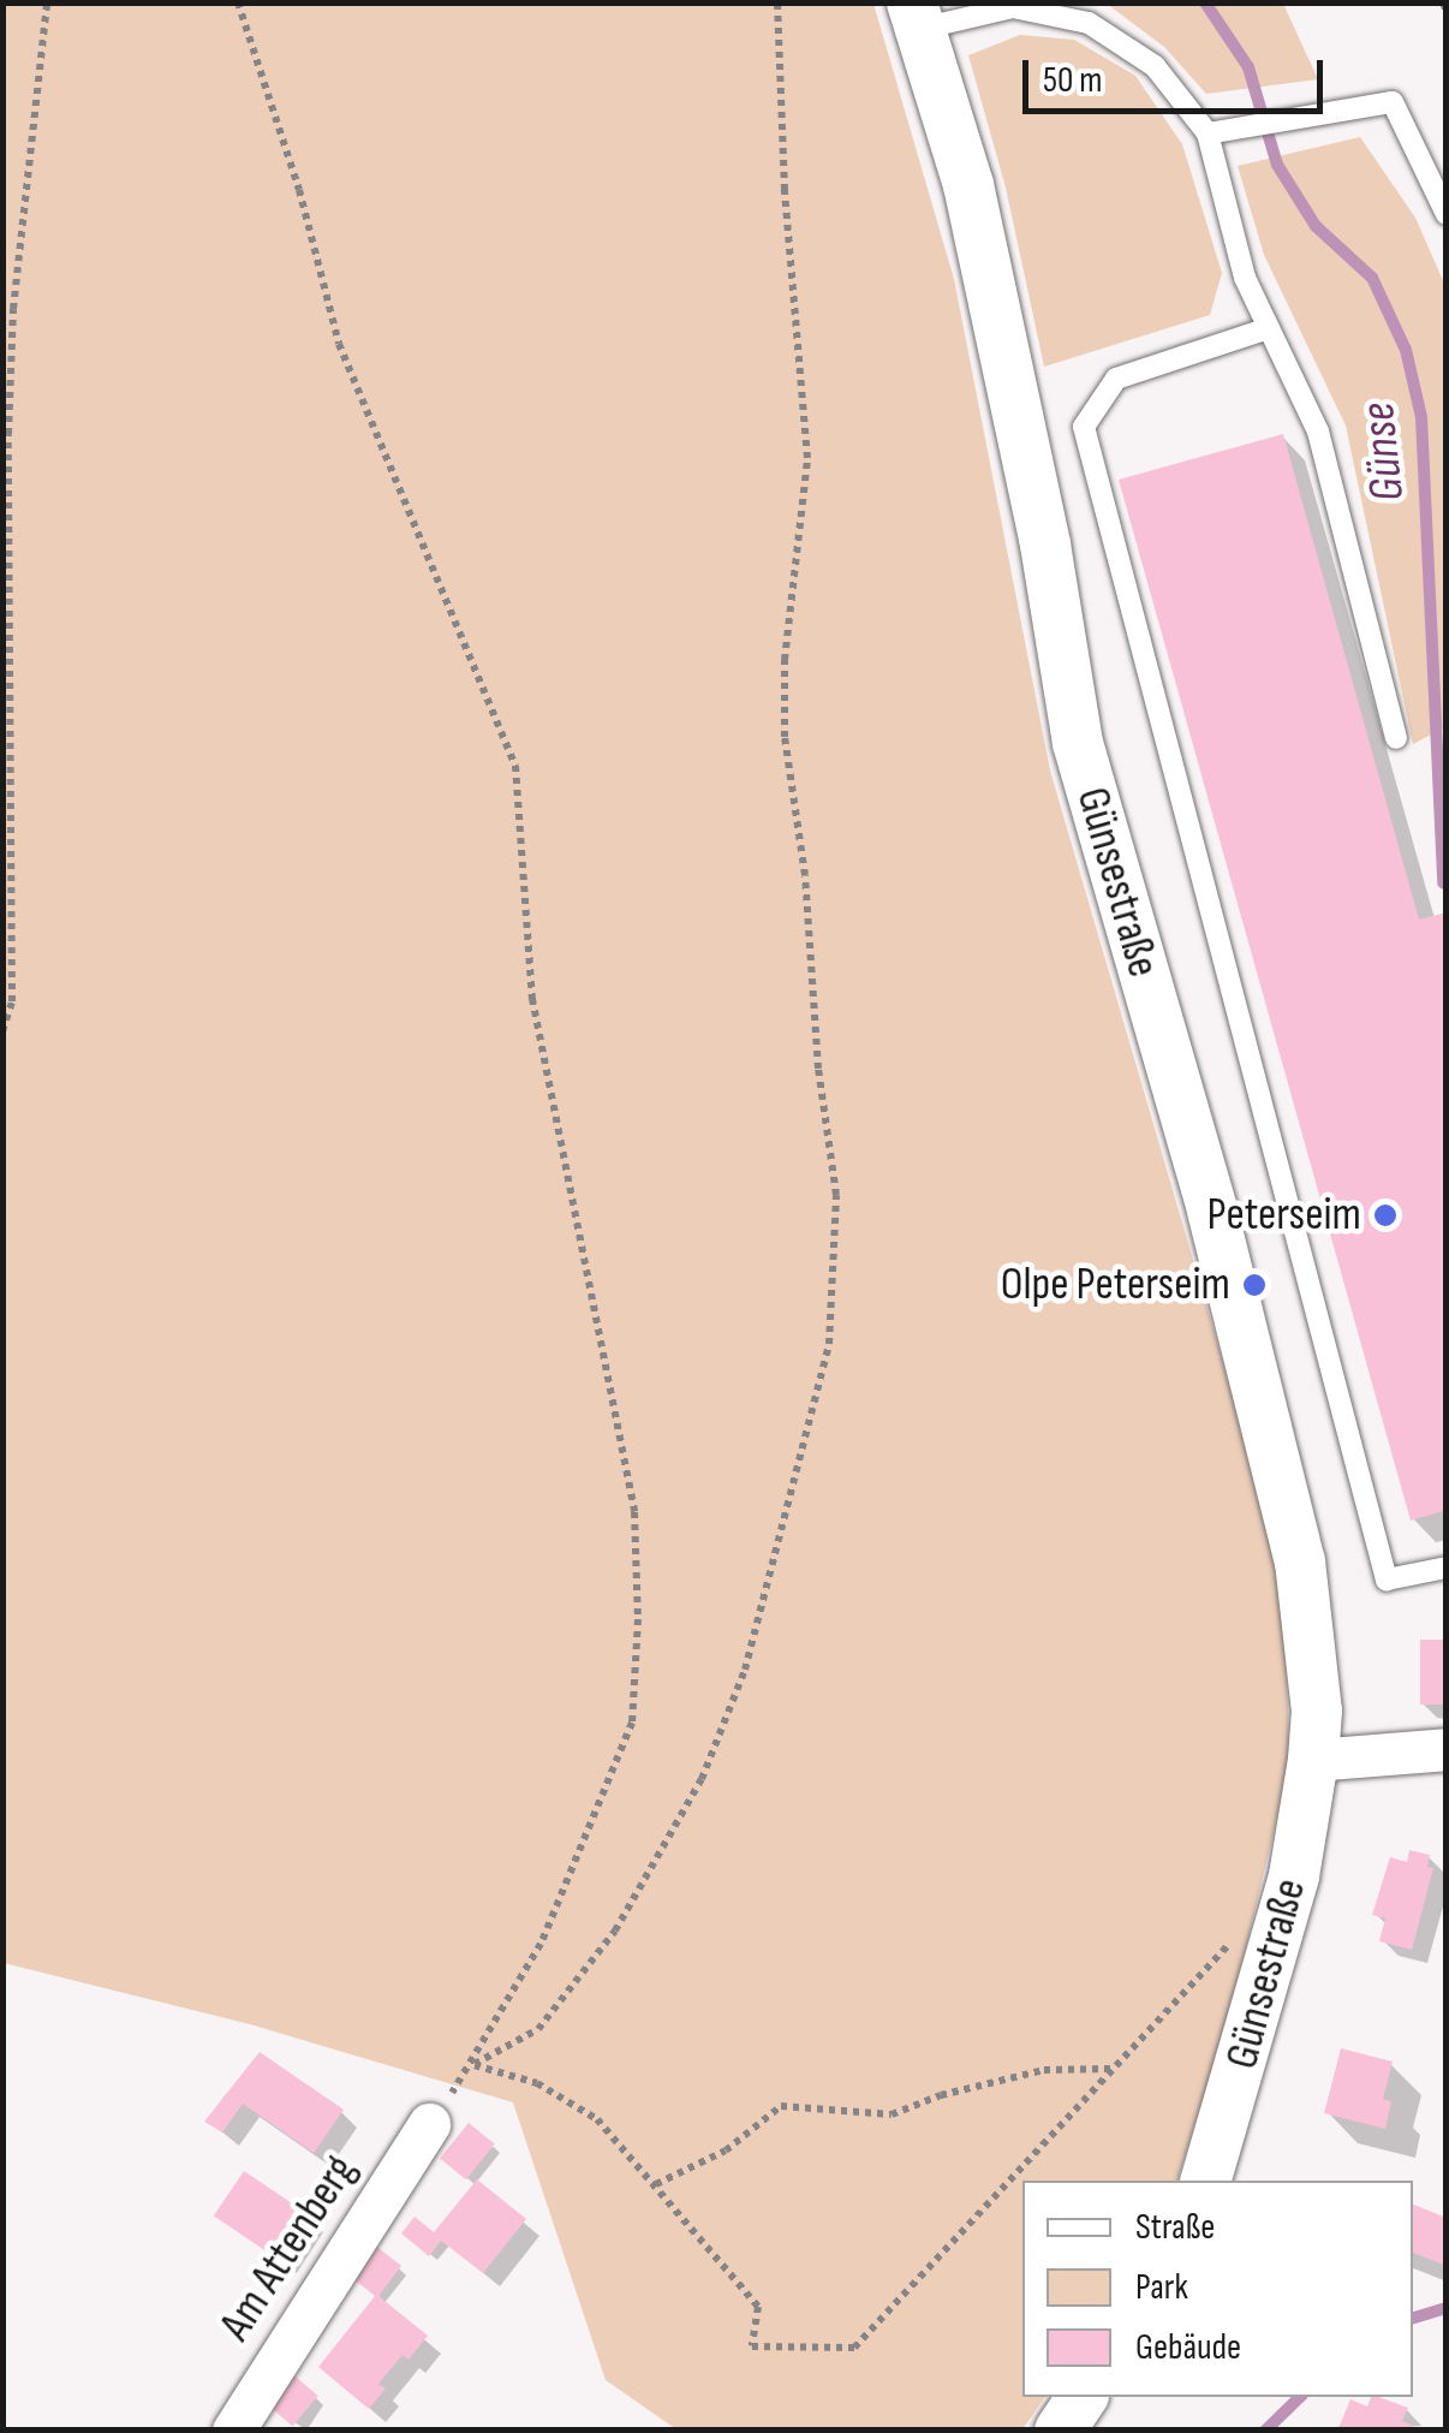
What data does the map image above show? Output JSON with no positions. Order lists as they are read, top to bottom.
{
  "streets": {
    "street": ["Günsestraße", "Am Attenberg"]
  },
  "water": ["Günse"],
  "places": ["Peterseim", "Olpe Peterseim"],
  "legend": ["Straße", "Park", "Gebäude"],
  "scale_bar": "50 m"
}
